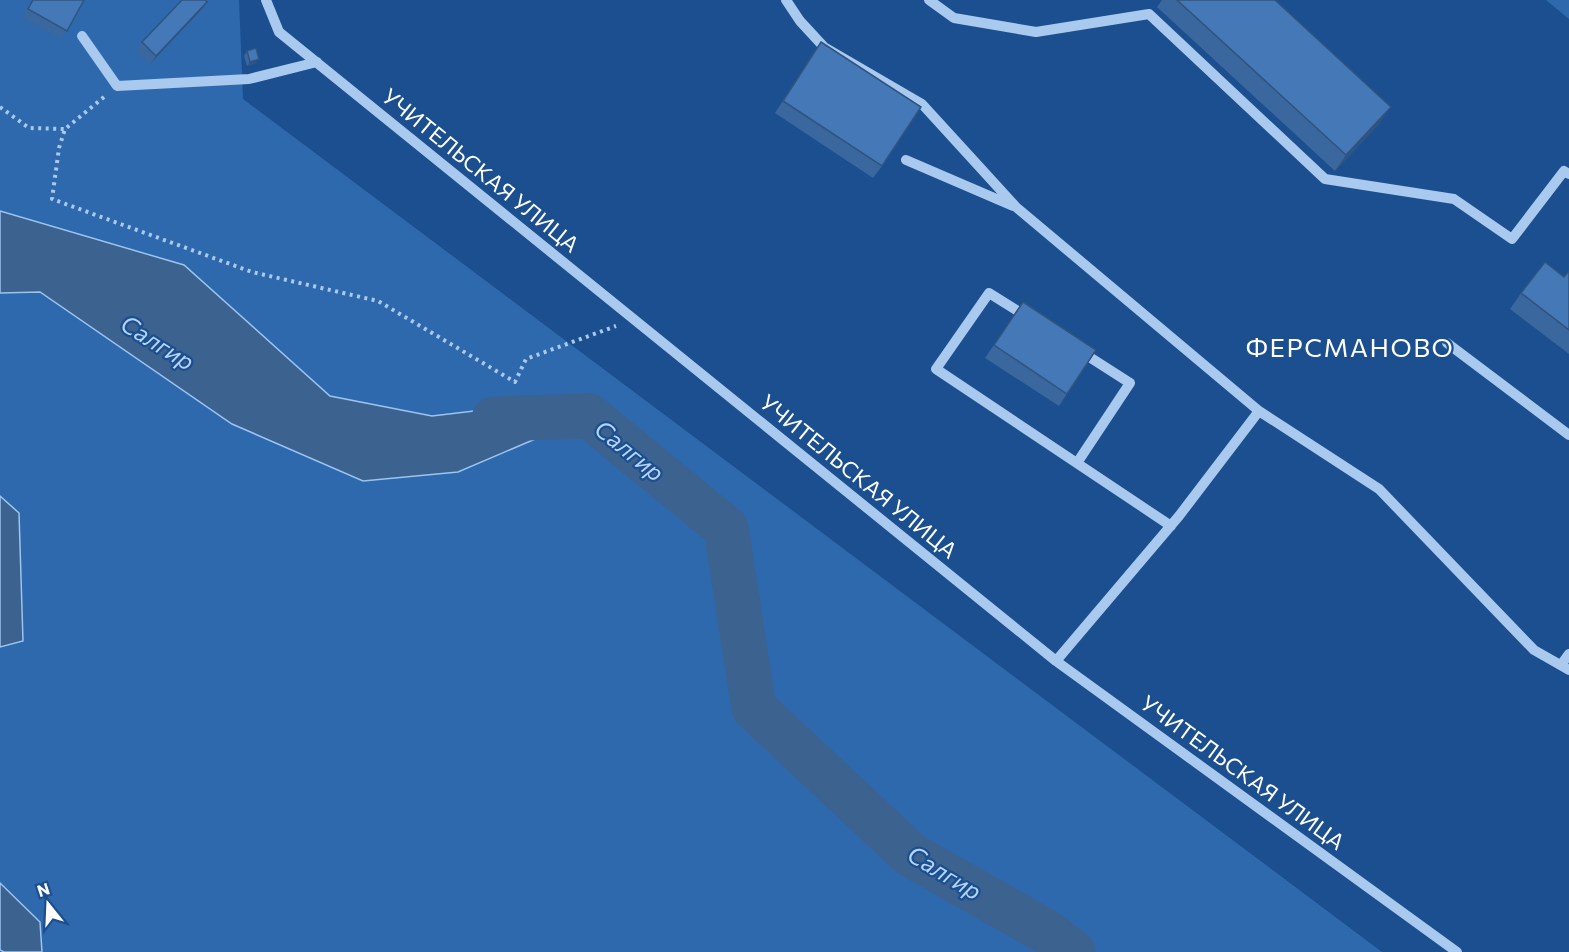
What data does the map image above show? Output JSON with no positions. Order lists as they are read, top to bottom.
{
  "streets": {
    "street": ["УЧИТЕЛЬСКАЯ УЛИЦА"]
  },
  "districts": ["ФЕРСМАНОВО"],
  "water": ["Салгир"],
  "north": "top"
}
